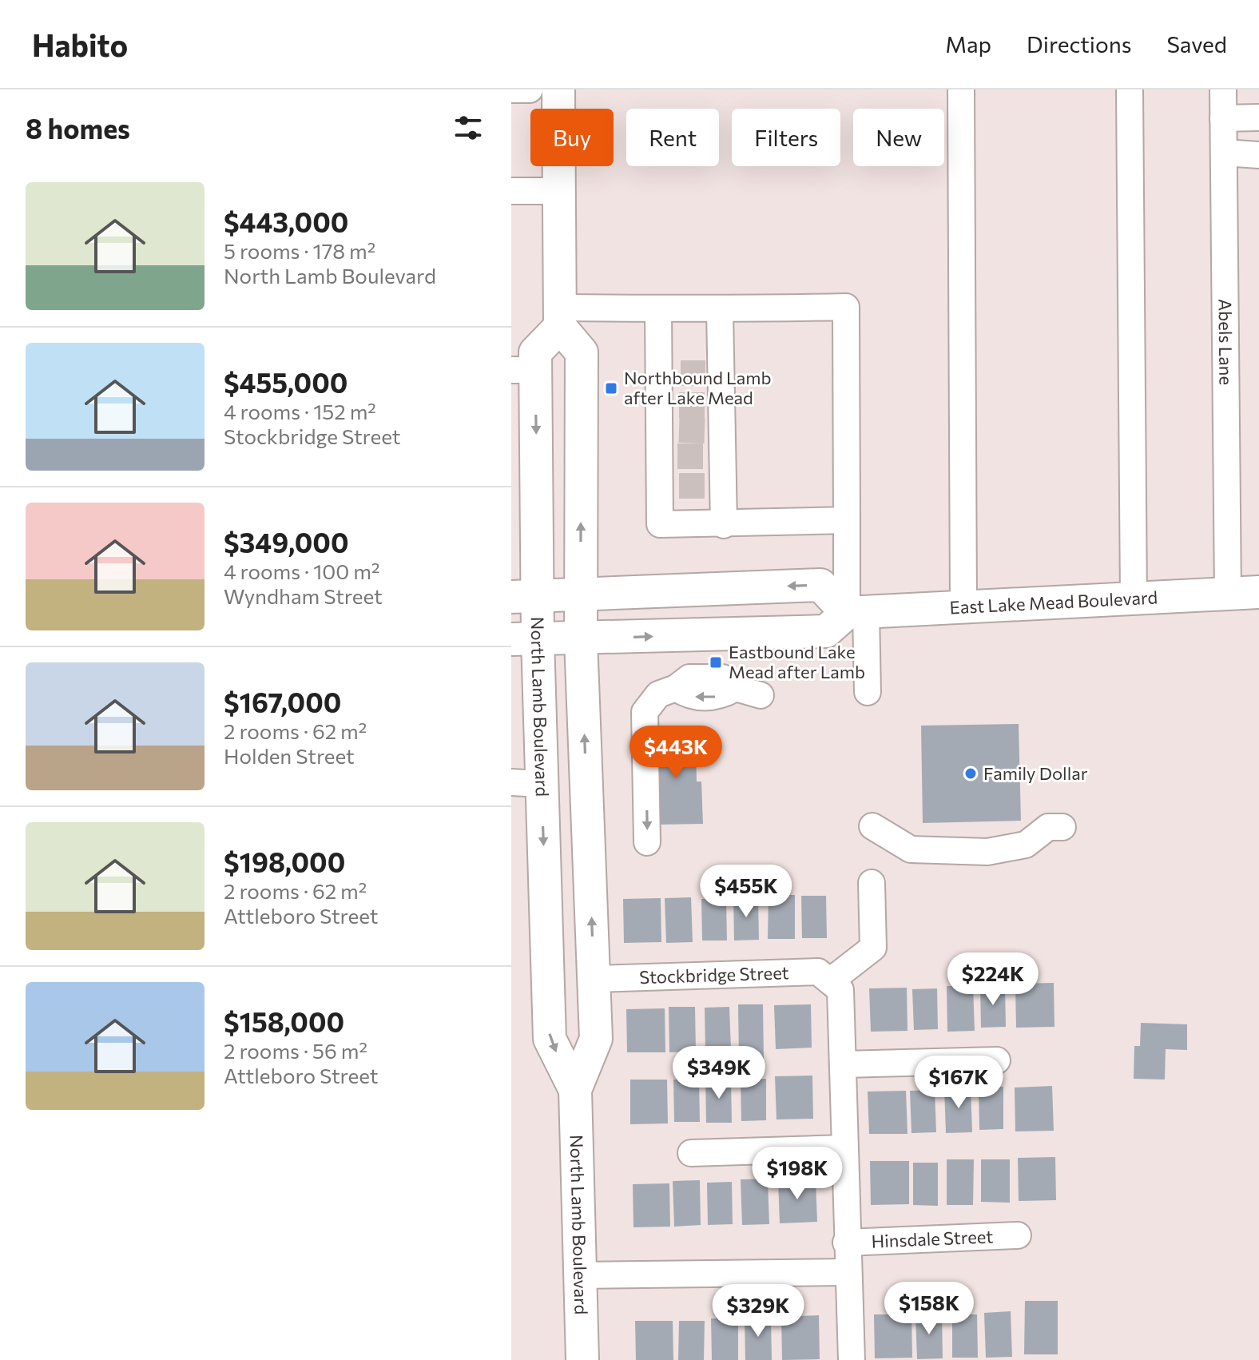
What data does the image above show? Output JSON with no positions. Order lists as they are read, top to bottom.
{
  "streets": {
    "main road": ["East Lake Mead Boulevard", "North Lamb Boulevard"],
    "street": ["Abels Lane", "Stockbridge Street", "Hinsdale Street"]
  },
  "crossings": [
    ["Abels Lane", "East Lake Mead Boulevard"],
    ["North Lamb Boulevard", "Stockbridge Street"]
  ],
  "places": {
    "transit": ["Northbound Lamb after Lake Mead", "Eastbound Lake Mead after Lamb"],
    "other": ["Family Dollar"]
  },
  "page": {
    "header": "Habito",
    "nav": ["Map", "Directions", "Saved"],
    "heading": "8 homes",
    "chip": [
      "Buy",
      "Rent",
      "Filters",
      "New"
    ],
    "list": [
      {
        "name": "$443,000",
        "note": "5 rooms · 178 m² · North Lamb Boulevard"
      },
      {
        "name": "$455,000",
        "note": "4 rooms · 152 m² · Stockbridge Street"
      },
      {
        "name": "$349,000",
        "note": "4 rooms · 100 m² · Wyndham Street"
      },
      {
        "name": "$167,000",
        "note": "2 rooms · 62 m² · Holden Street"
      },
      {
        "name": "$198,000",
        "note": "2 rooms · 62 m² · Attleboro Street"
      },
      {
        "name": "$158,000",
        "note": "2 rooms · 56 m² · Attleboro Street"
      }
    ],
    "price": [
      "$443K",
      "$455K",
      "$224K",
      "$349K",
      "$167K",
      "$198K",
      "$158K",
      "$329K"
    ]
  }
}
